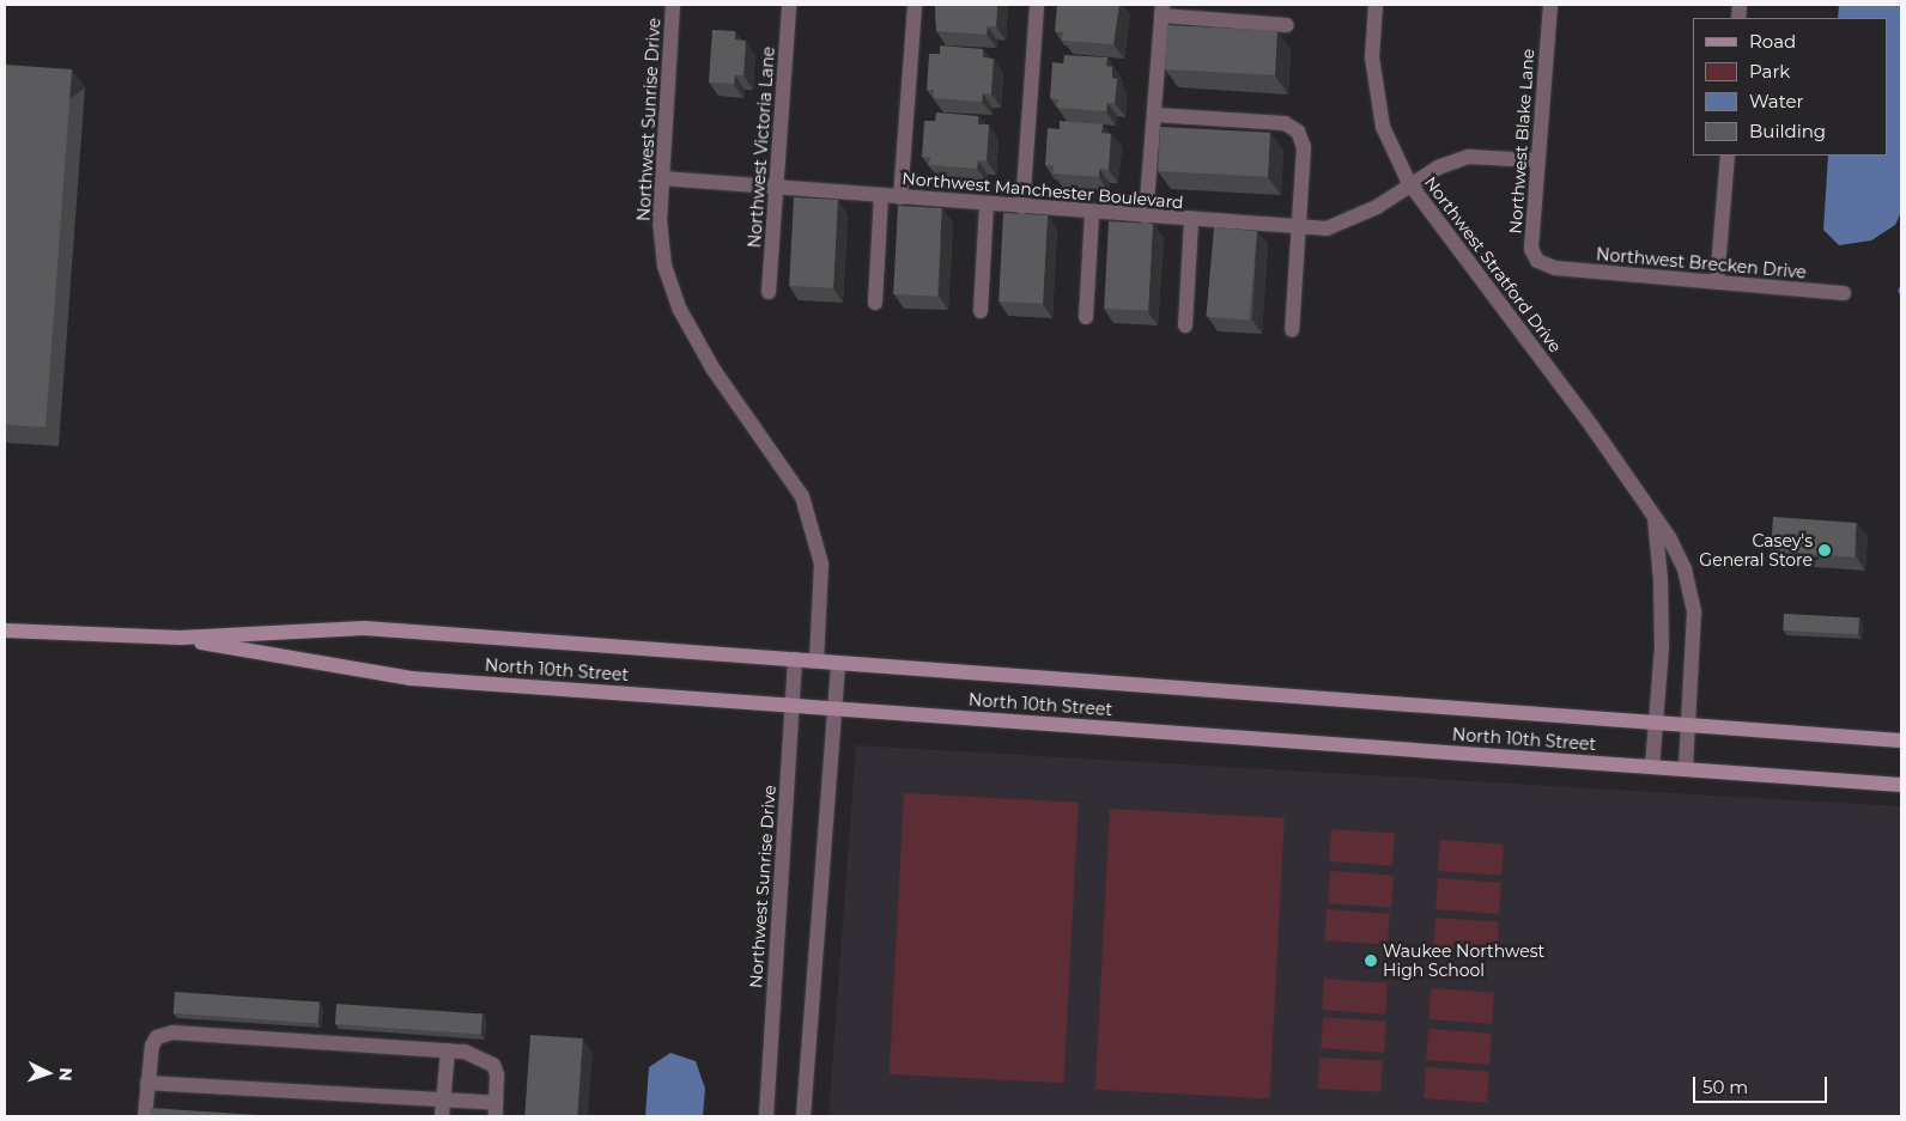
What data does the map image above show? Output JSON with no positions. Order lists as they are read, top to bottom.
{
  "streets": {
    "main road": ["North 10th Street"],
    "street": [
      "Northwest Sunrise Drive",
      "Northwest Blake Lane",
      "Northwest Victoria Lane",
      "Northwest Manchester Boulevard",
      "Northwest Brecken Drive",
      "Northwest Stratford Drive"
    ]
  },
  "crossings": [
    ["Northwest Sunrise Drive", "Northwest Manchester Boulevard"],
    ["Northwest Sunrise Drive", "North 10th Street"],
    ["Northwest Blake Lane", "Northwest Manchester Boulevard"],
    ["Northwest Blake Lane", "Northwest Brecken Drive"],
    ["Northwest Victoria Lane", "Northwest Manchester Boulevard"],
    ["Northwest Manchester Boulevard", "Northwest Stratford Drive"],
    ["Northwest Stratford Drive", "North 10th Street"]
  ],
  "places": ["Casey's General Store", "Waukee Northwest High School"],
  "legend": [
    "Road",
    "Park",
    "Water",
    "Building"
  ],
  "scale_bar": "50 m",
  "north": "right"
}
